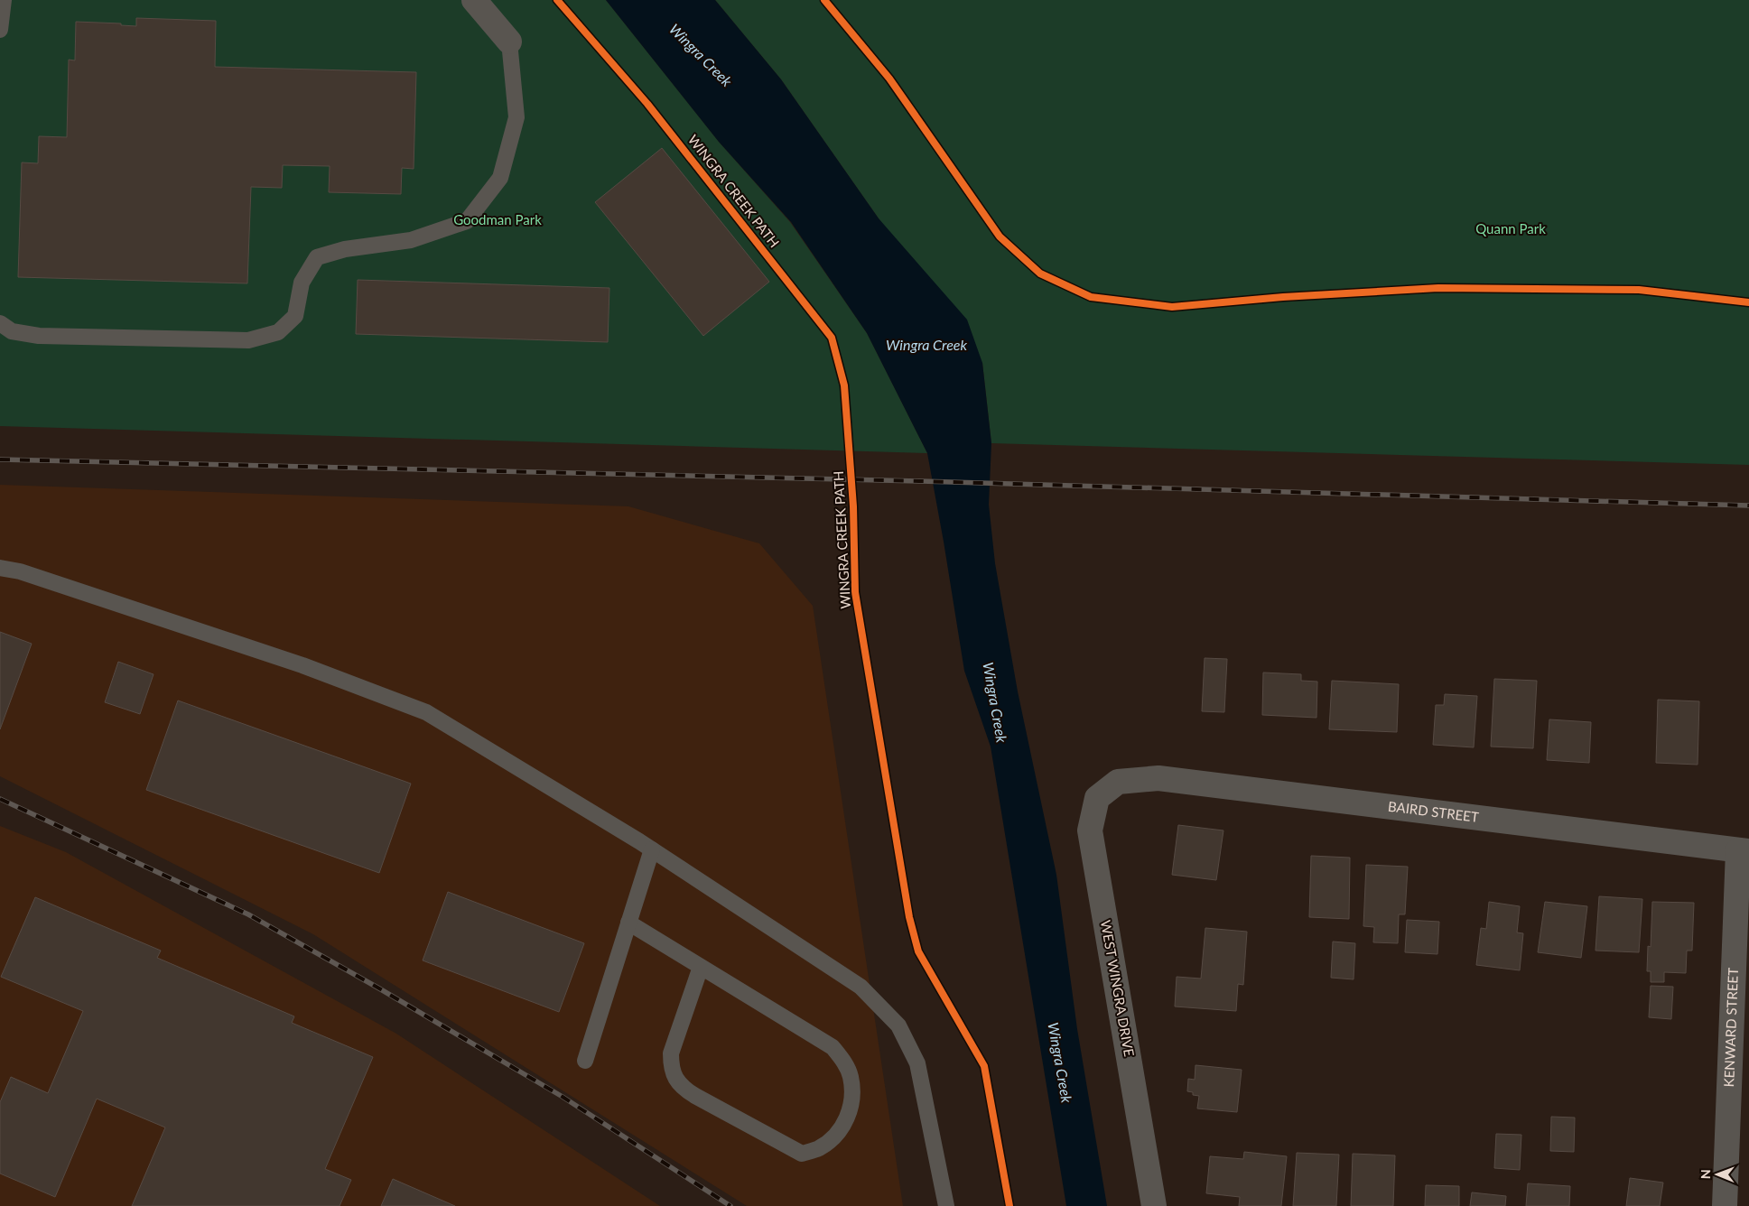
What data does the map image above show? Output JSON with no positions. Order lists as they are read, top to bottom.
{
  "streets": {
    "street": ["BAIRD STREET", "WEST WINGRA DRIVE", "KENWARD STREET"],
    "cycle path": ["WINGRA CREEK PATH"]
  },
  "crossings": [
    ["BAIRD STREET", "WEST WINGRA DRIVE"],
    ["BAIRD STREET", "KENWARD STREET"]
  ],
  "water": ["Wingra Creek"],
  "parks": ["Goodman Park", "Quann Park"],
  "north": "left"
}
